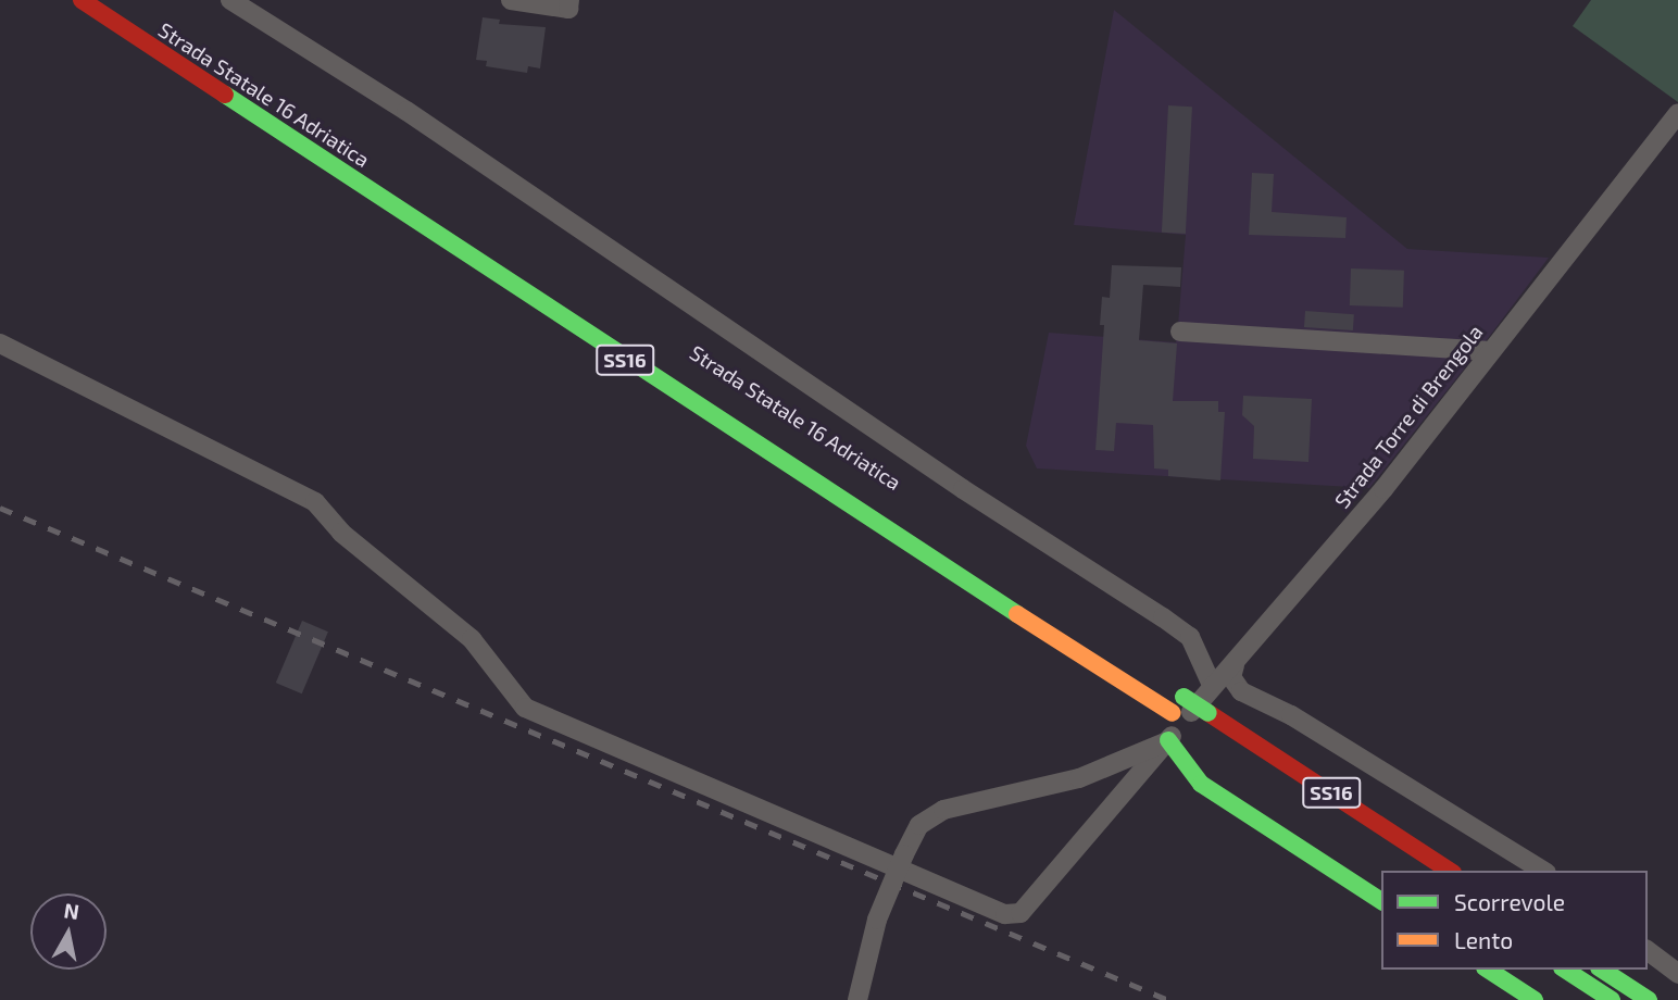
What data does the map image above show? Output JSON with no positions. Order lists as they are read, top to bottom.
{
  "streets": {
    "highway": ["Strada Statale 16 Adriatica", "SS16"],
    "street": ["Strada Torre di Brengola"]
  },
  "legend": ["Scorrevole", "Lento"],
  "north": "top"
}
